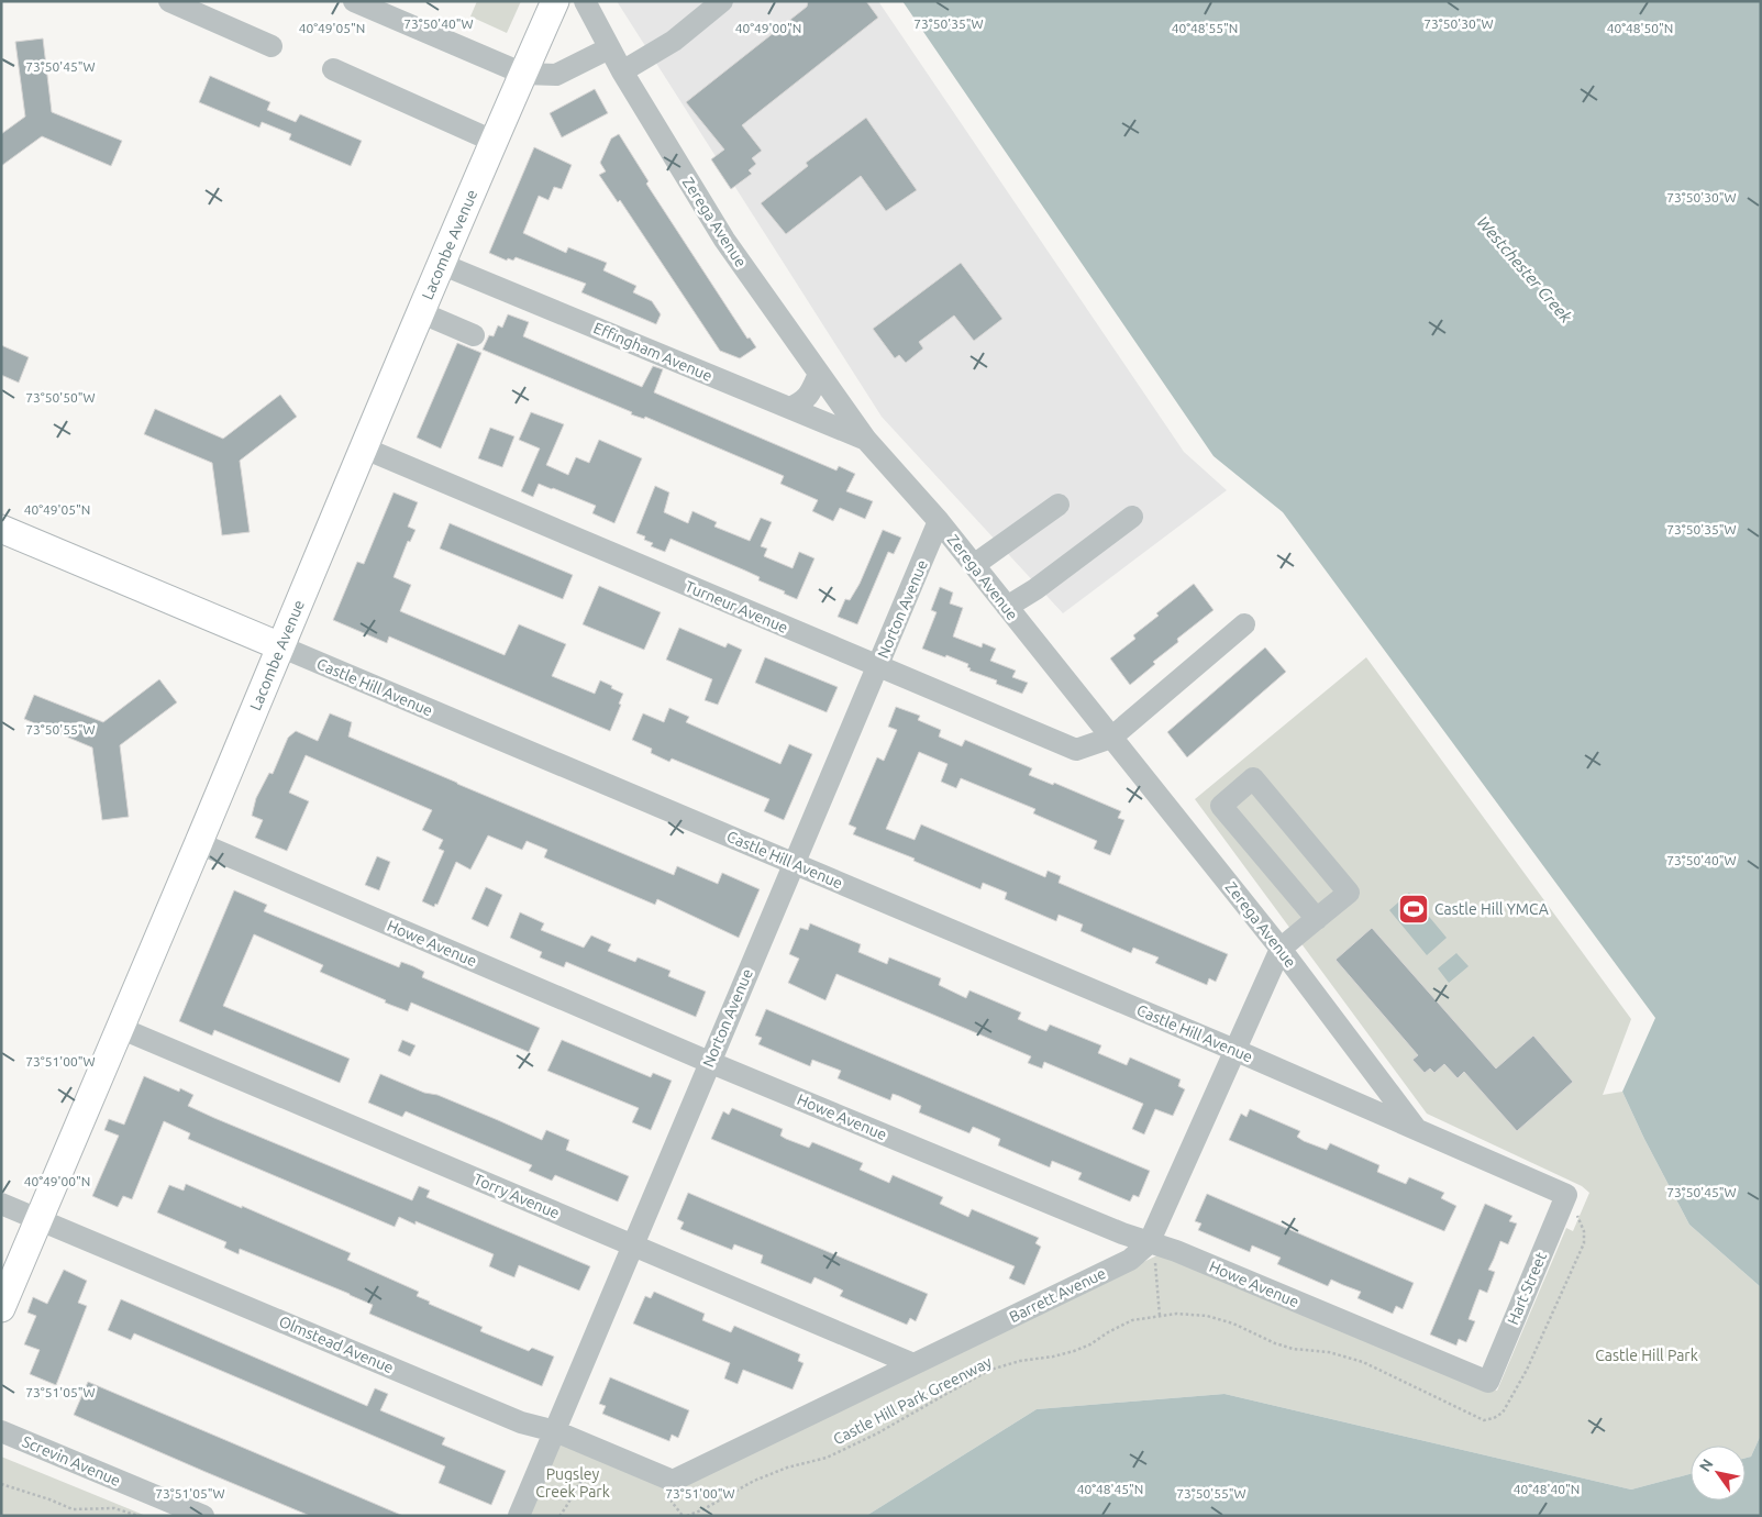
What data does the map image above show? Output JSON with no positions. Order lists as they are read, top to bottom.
{
  "streets": {
    "main road": ["Lacombe Avenue", "Castle Hill Avenue"],
    "street": [
      "Zerega Avenue",
      "Effingham Avenue",
      "Turneur Avenue",
      "Norton Avenue",
      "Howe Avenue",
      "Torry Avenue",
      "Hart Street",
      "Barrett Avenue",
      "Olmstead Avenue",
      "Screvin Avenue"
    ],
    "path": ["Castle Hill Park Greenway"]
  },
  "crossings": [
    ["Zerega Avenue", "Effingham Avenue"],
    ["Zerega Avenue", "Turneur Avenue"],
    ["Zerega Avenue", "Norton Avenue"],
    ["Zerega Avenue", "Castle Hill Avenue"],
    ["Zerega Avenue", "Barrett Avenue"],
    ["Lacombe Avenue", "Effingham Avenue"],
    ["Lacombe Avenue", "Turneur Avenue"],
    ["Lacombe Avenue", "Castle Hill Avenue"],
    ["Lacombe Avenue", "Howe Avenue"],
    ["Lacombe Avenue", "Torry Avenue"],
    ["Lacombe Avenue", "Olmstead Avenue"],
    ["Turneur Avenue", "Norton Avenue"],
    ["Norton Avenue", "Castle Hill Avenue"],
    ["Norton Avenue", "Howe Avenue"],
    ["Norton Avenue", "Torry Avenue"],
    ["Norton Avenue", "Olmstead Avenue"],
    ["Castle Hill Avenue", "Hart Street"],
    ["Castle Hill Avenue", "Barrett Avenue"],
    ["Castle Hill Avenue", "Castle Hill Park Greenway"],
    ["Howe Avenue", "Hart Street"],
    ["Howe Avenue", "Barrett Avenue"],
    ["Torry Avenue", "Barrett Avenue"],
    ["Hart Street", "Castle Hill Park Greenway"],
    ["Barrett Avenue", "Olmstead Avenue"],
    ["Barrett Avenue", "Castle Hill Park Greenway"],
    ["Olmstead Avenue", "Castle Hill Park Greenway"]
  ],
  "water": ["Westchester Creek"],
  "parks": ["Castle Hill Park", "Pugsley Creek Park"],
  "places": {
    "sports": ["Castle Hill YMCA"]
  },
  "north": "top left",
  "coordinates": [
    "73°50'40\"W",
    "73°50'35\"W",
    "73°50'30\"W",
    "40°49'00\"N",
    "40°49'05\"N",
    "40°48'55\"N",
    "40°48'50\"N",
    "73°50'45\"W",
    "73°50'50\"W",
    "73°50'55\"W",
    "73°51'00\"W",
    "73°51'05\"W",
    "40°48'45\"N",
    "40°48'40\"N"
  ]
}
